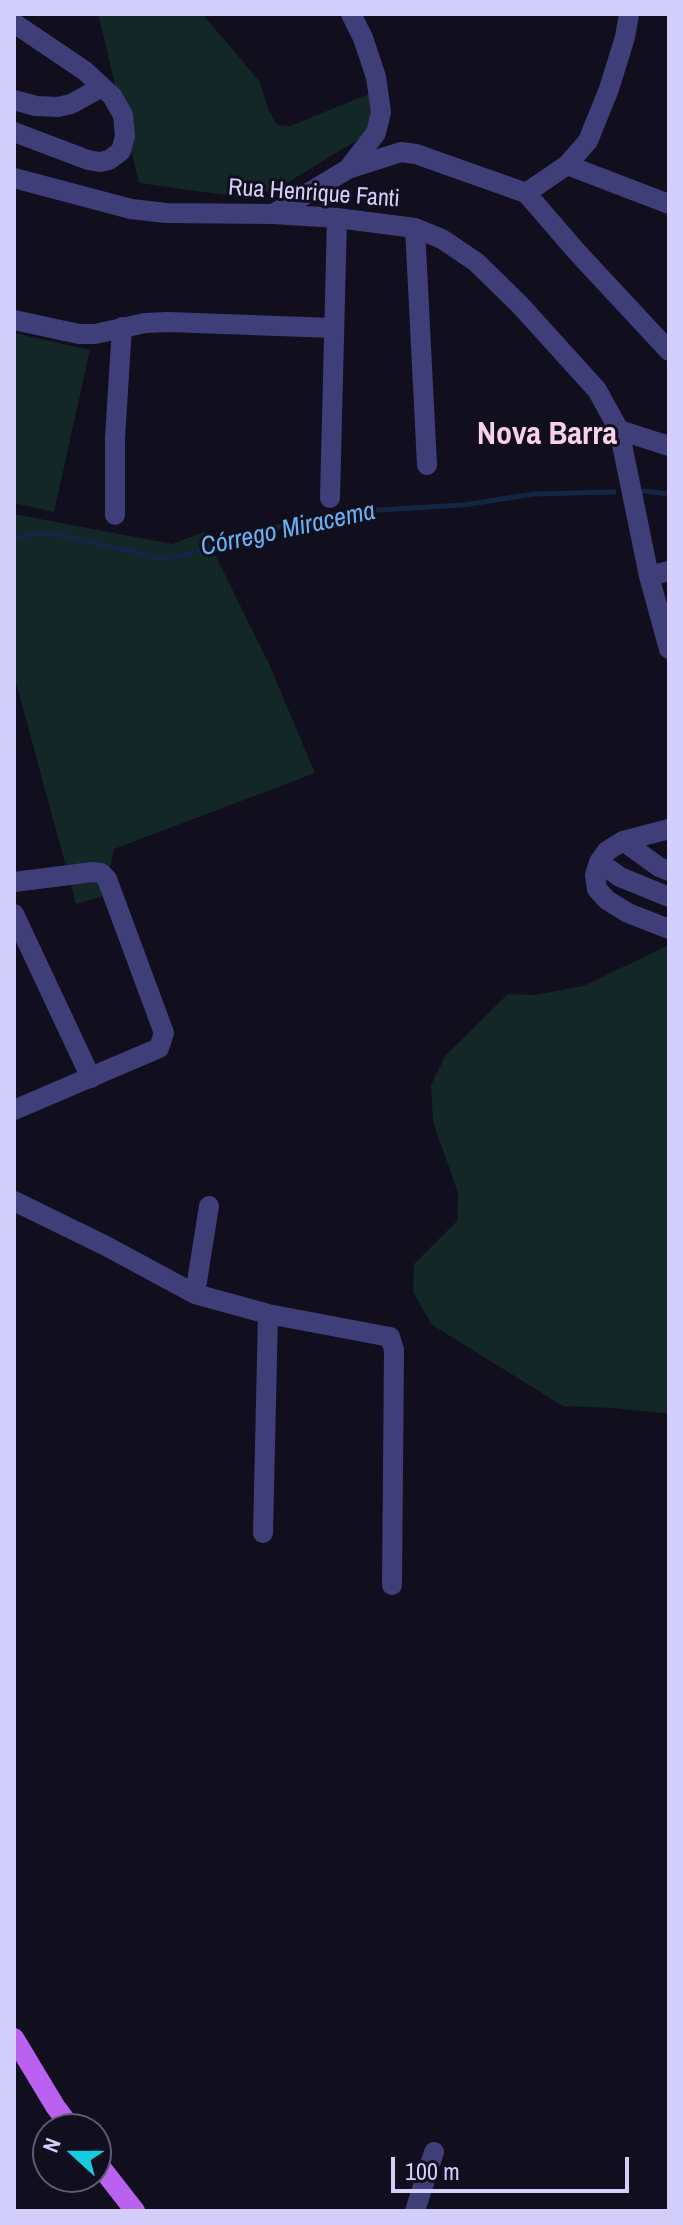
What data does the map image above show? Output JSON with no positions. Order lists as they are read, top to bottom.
{
  "streets": {
    "street": ["Rua Henrique Fanti"]
  },
  "districts": ["Nova Barra"],
  "water": ["Córrego Miracema"],
  "scale_bar": "100 m",
  "north": "left"
}
